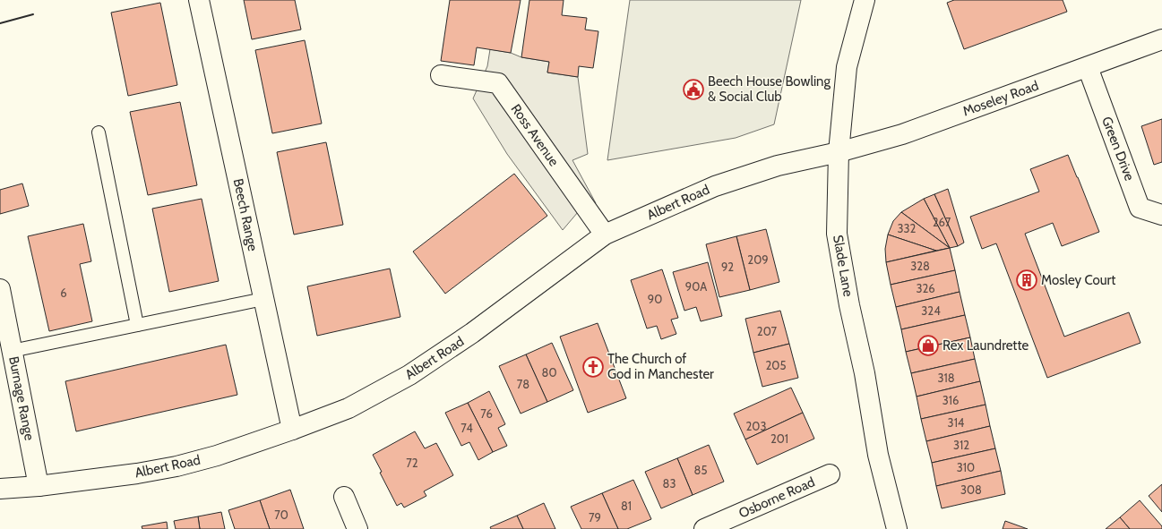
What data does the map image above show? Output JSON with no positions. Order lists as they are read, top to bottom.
{
  "streets": {
    "street": [
      "Moseley Road",
      "Ross Avenue",
      "Green Drive",
      "Albert Road",
      "Beech Range",
      "Slade Lane",
      "Burnage Range",
      "Osborne Road"
    ]
  },
  "crossings": [
    ["Moseley Road", "Green Drive"],
    ["Moseley Road", "Albert Road"],
    ["Moseley Road", "Slade Lane"],
    ["Ross Avenue", "Albert Road"],
    ["Albert Road", "Beech Range"],
    ["Albert Road", "Slade Lane"],
    ["Albert Road", "Burnage Range"]
  ],
  "places": {
    "public building": ["Beech House Bowling & Social Club"],
    "building": ["Mosley Court"],
    "shop": ["Rex Laundrette"],
    "church": ["The Church of God in Manchester"]
  },
  "house_numbers": [
    "267",
    "332",
    "209",
    "328",
    "92",
    "90A",
    "326",
    "6",
    "90",
    "324",
    "207",
    "205",
    "80",
    "318",
    "78",
    "316",
    "76",
    "314",
    "203",
    "74",
    "201",
    "312",
    "72",
    "310",
    "85",
    "83",
    "308",
    "81",
    "70",
    "79"
  ]
}
